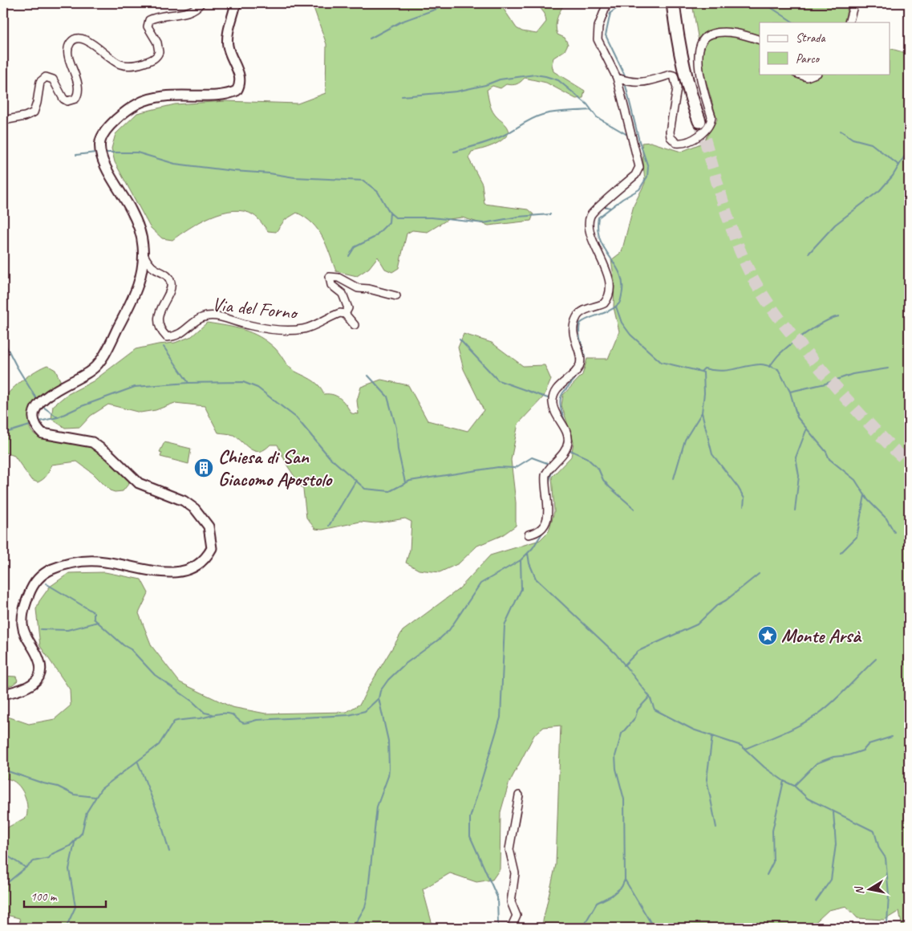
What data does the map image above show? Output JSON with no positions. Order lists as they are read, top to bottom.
{
  "streets": {
    "street": ["Via del Forno"]
  },
  "places": {
    "building": ["Chiesa di San Giacomo Apostolo"],
    "place": ["Monte Arsà"]
  },
  "legend": ["Strada", "Parco"],
  "scale_bar": "100 m",
  "north": "left"
}
